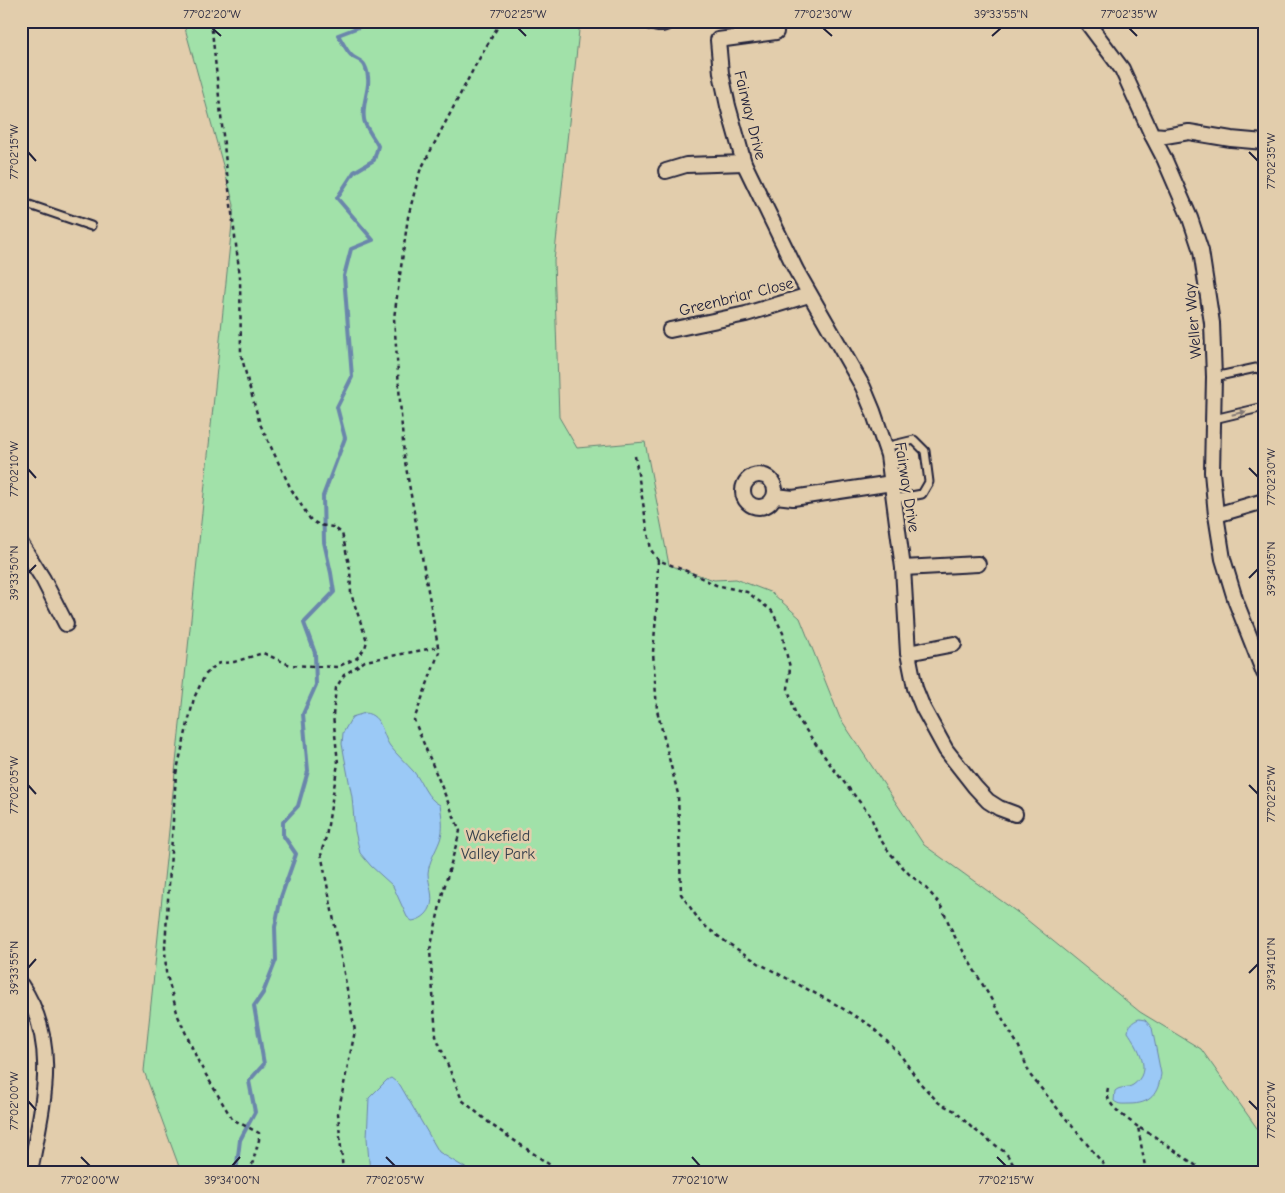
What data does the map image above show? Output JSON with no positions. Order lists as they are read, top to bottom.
{
  "streets": {
    "street": ["Fairway Drive", "Greenbriar Close", "Weller Way"]
  },
  "crossings": [
    ["Fairway Drive", "Greenbriar Close"]
  ],
  "parks": ["Wakefield Valley Park"],
  "coordinates": [
    "77°02'20\"W",
    "77°02'25\"W",
    "77°02'30\"W",
    "39°33'55\"N",
    "77°02'35\"W",
    "77°02'15\"W",
    "77°02'10\"W",
    "39°34'05\"N",
    "39°33'50\"N",
    "77°02'05\"W",
    "39°34'10\"N",
    "77°02'00\"W",
    "39°34'00\"N"
  ]
}
